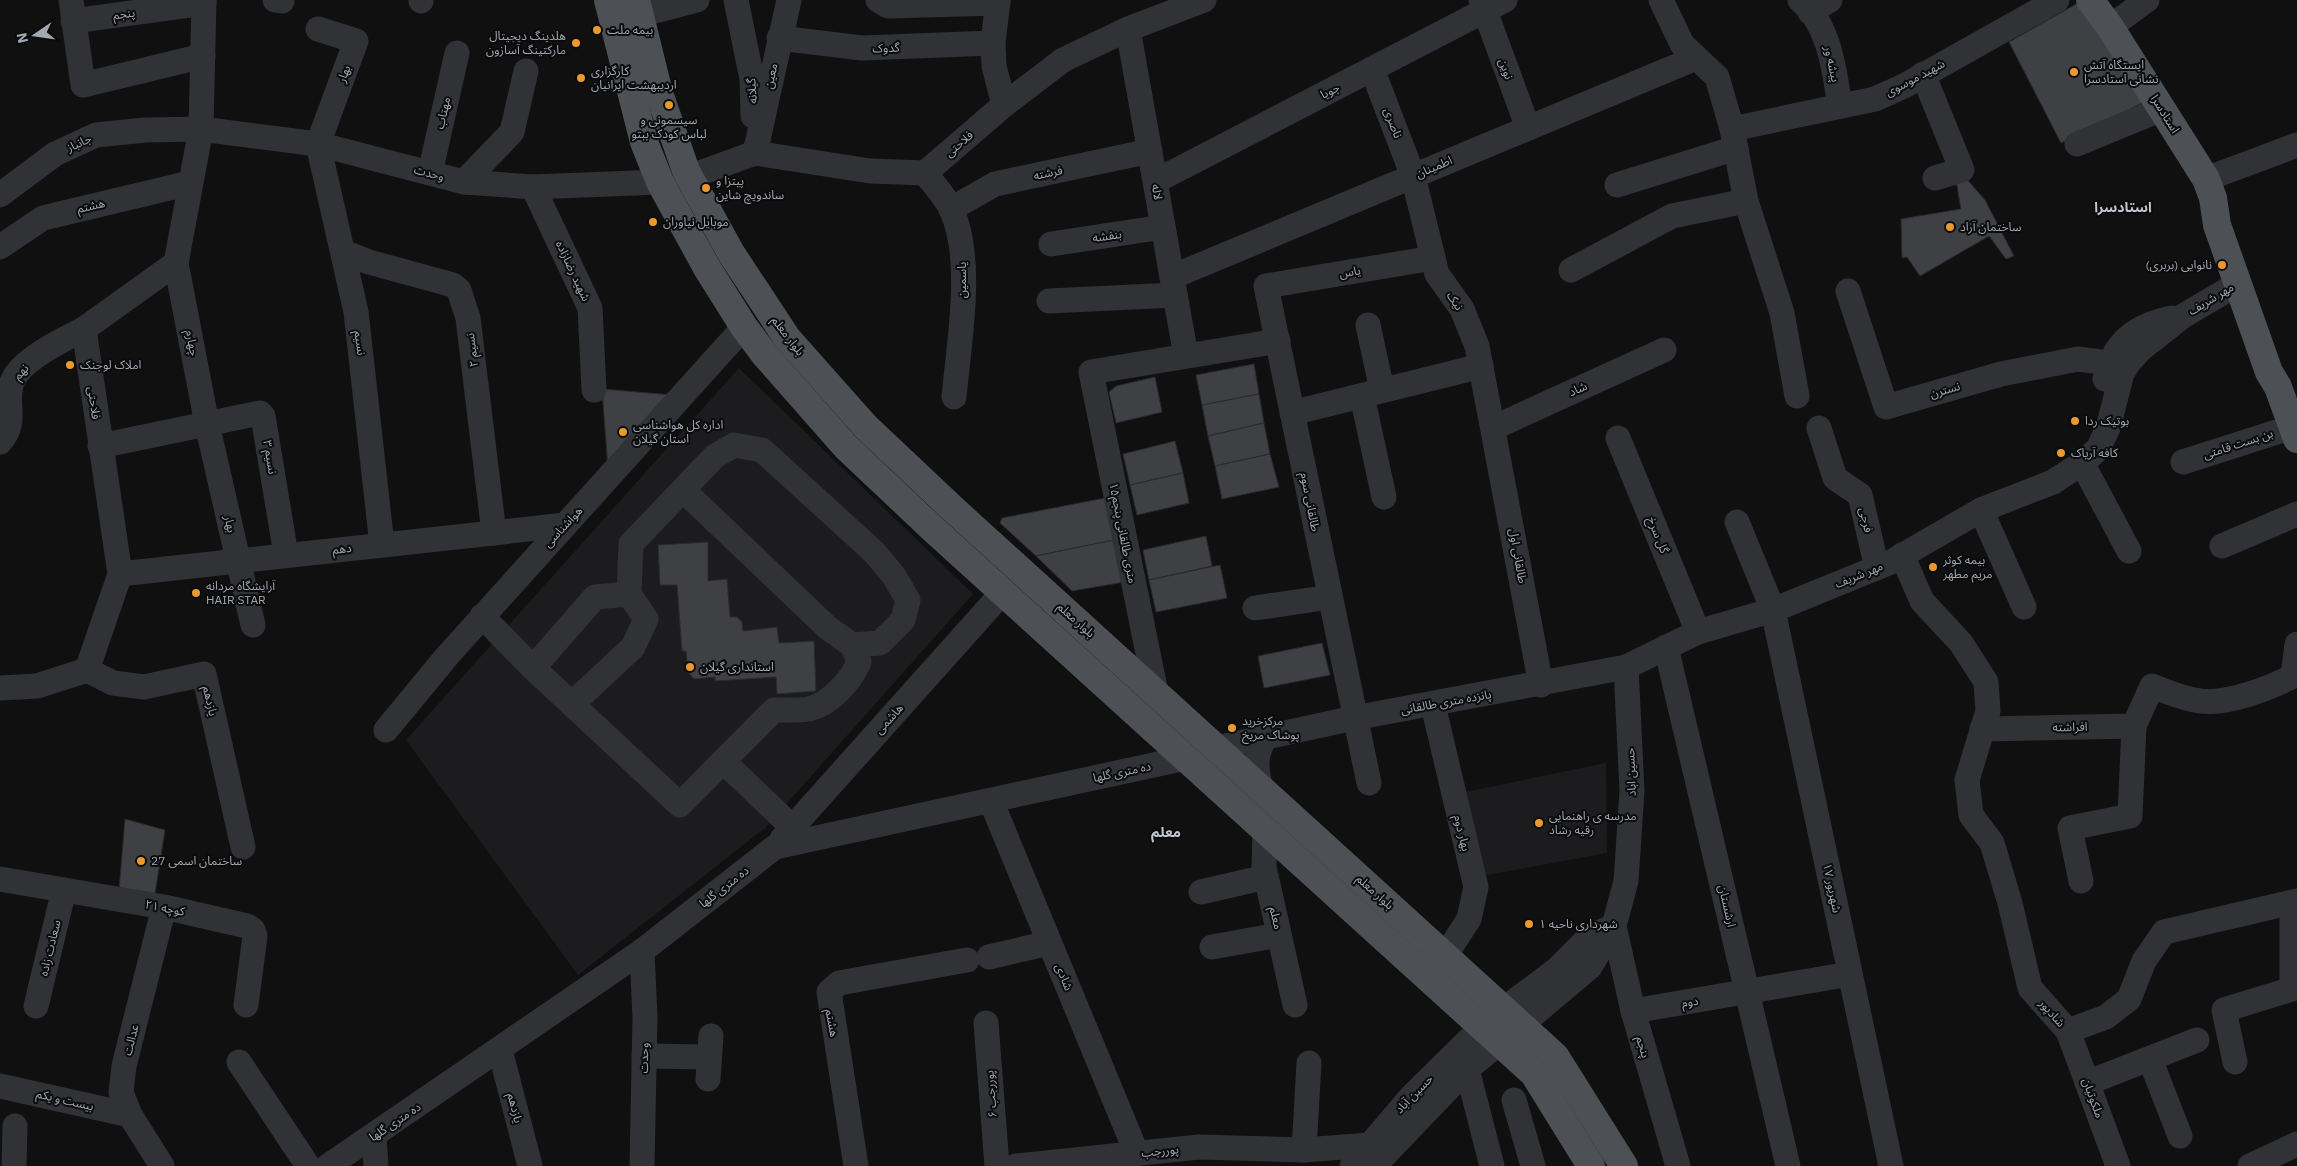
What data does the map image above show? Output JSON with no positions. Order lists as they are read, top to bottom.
{
  "streets": {
    "main road": ["استادسرا", "بلوار معلم"],
    "street": [
      "پنجم",
      "گدوک",
      "پیشه ور",
      "نوین",
      "بهار",
      "معین",
      "شهید موسوی",
      "گیلانه",
      "جویا",
      "مهتاب",
      "ناصری",
      "جانباز",
      "فلاحتی",
      "اطمینان",
      "وحدت",
      "فرشته",
      "لاله",
      "هشتم",
      "بنفشه",
      "شهید رضازاده",
      "یاس",
      "یاسمین",
      "مهر شریف",
      "نیک",
      "چهارم",
      "نسیم",
      "نسیم ٢",
      "نهم",
      "شاد",
      "نسترن",
      "بن بست قامتی",
      "نسیم ۳",
      "طالقانی سوم",
      "فرجی",
      "هواشناسی",
      "۱۵متری طالقانی پنجم",
      "گل سرخ",
      "دهم",
      "طالقانی اول",
      "یازدهم",
      "پانزده متری طالقانی",
      "هاشمی",
      "افراشته",
      "ده متری گلها",
      "حسین اباد",
      "بهار دوم",
      "۱۷ شهریور",
      "ارشستان",
      "کوچه ۲۱",
      "معلم",
      "سعادت زاده",
      "شادی",
      "دوم",
      "شادپور",
      "عدالت",
      "پوررجب ۶",
      "حسین آباد",
      "ملکوتیان",
      "بیست و یکم",
      "پوررجب"
    ]
  },
  "crossings": [
    ["پنجم", "حسین اباد"],
    ["پنجم", "دوم"],
    ["گدوک", "معین"],
    ["پیشه ور", "شهید موسوی"],
    ["نوین", "جویا"],
    ["نوین", "اطمینان"],
    ["بهار", "وحدت"],
    ["بهار", "چهارم"],
    ["بهار", "نسیم"],
    ["بهار", "نسیم ۳"],
    ["بهار", "دهم"],
    ["معین", "گیلانه"],
    ["جویا", "ناصری"],
    ["جویا", "لاله"],
    ["مهتاب", "وحدت"],
    ["استادسرا", "مهر شریف"],
    ["استادسرا", "بن بست قامتی"],
    ["ناصری", "اطمینان"],
    ["ناصری", "نیک"],
    ["جانباز", "وحدت"],
    ["فلاحتی", "لاله"],
    ["فلاحتی", "یاسمین"],
    ["فلاحتی", "نهم"],
    ["فلاحتی", "دهم"],
    ["فلاحتی", "یازدهم"],
    ["اطمینان", "لاله"],
    ["اطمینان", "نیک"],
    ["وحدت", "شهید رضازاده"],
    ["وحدت", "نسیم"],
    ["وحدت", "ده متری گلها"],
    ["فرشته", "لاله"],
    ["فرشته", "یاسمین"],
    ["لاله", "بنفشه"],
    ["لاله", "۱۵متری طالقانی پنجم"],
    ["هشتم", "شادی"],
    ["یاس", "نیک"],
    ["یاس", "طالقانی سوم"],
    ["مهر شریف", "نسترن"],
    ["مهر شریف", "فرجی"],
    ["مهر شریف", "گل سرخ"],
    ["مهر شریف", "پانزده متری طالقانی"],
    ["مهر شریف", "حسین اباد"],
    ["مهر شریف", "۱۷ شهریور"],
    ["مهر شریف", "ارشستان"],
    ["نیک", "شاد"],
    ["نیک", "طالقانی اول"],
    ["بلوار معلم", "۱۵متری طالقانی پنجم"],
    ["بلوار معلم", "پانزده متری طالقانی"],
    ["بلوار معلم", "حسین اباد"],
    ["بلوار معلم", "بهار دوم"],
    ["چهارم", "نسیم ۳"],
    ["نسیم", "نسیم ٢"],
    ["نسیم", "دهم"],
    ["نسیم ٢", "دهم"],
    ["شاد", "طالقانی اول"],
    ["نسیم ۳", "دهم"],
    ["طالقانی سوم", "پانزده متری طالقانی"],
    ["هواشناسی", "دهم"],
    ["طالقانی اول", "پانزده متری طالقانی"],
    ["یازدهم", "ده متری گلها"],
    ["پانزده متری طالقانی", "حسین اباد"],
    ["پانزده متری طالقانی", "بهار دوم"],
    ["هاشمی", "ده متری گلها"],
    ["افراشته", "شادپور"],
    ["ده متری گلها", "شادی"],
    ["۱۷ شهریور", "دوم"],
    ["ارشستان", "دوم"],
    ["کوچه ۲۱", "سعادت زاده"],
    ["کوچه ۲۱", "عدالت"],
    ["شادی", "پوررجب"],
    ["شادپور", "ملکوتیان"],
    ["عدالت", "بیست و یکم"],
    ["حسین آباد", "پوررجب"]
  ],
  "districts": ["استادسرا", "معلم"],
  "places": [
    "بیمه ملت",
    "هلدینگ دیجیتال مارکتینگ آسازون",
    "ایستگاه آتش نشانی استادسرا",
    "کارگزاری اردیبهشت ایرانیان",
    "سیسمونی و لباس کودک ببتو",
    "پیتزا و ساندویچ شاین",
    "موبایل نیاوران",
    "ساختمان آراد",
    "نانوایی (بربری)",
    "املاک لوجنک",
    "بوتیک ردا",
    "اداره کل هواشناسی استان گیلان",
    "کافه آریاک",
    "بیمه کوثر مریم مطهر",
    "آرایشگاه مردانه HAIR STAR",
    "استانداری گیلان",
    "مرکزخرید پوشاک مریخ",
    "مدرسه ی راهنمایی رقیه رشاد",
    "ساختمان اسمی 27",
    "شهرداری ناحیه ۱"
  ],
  "north": "left"
}
